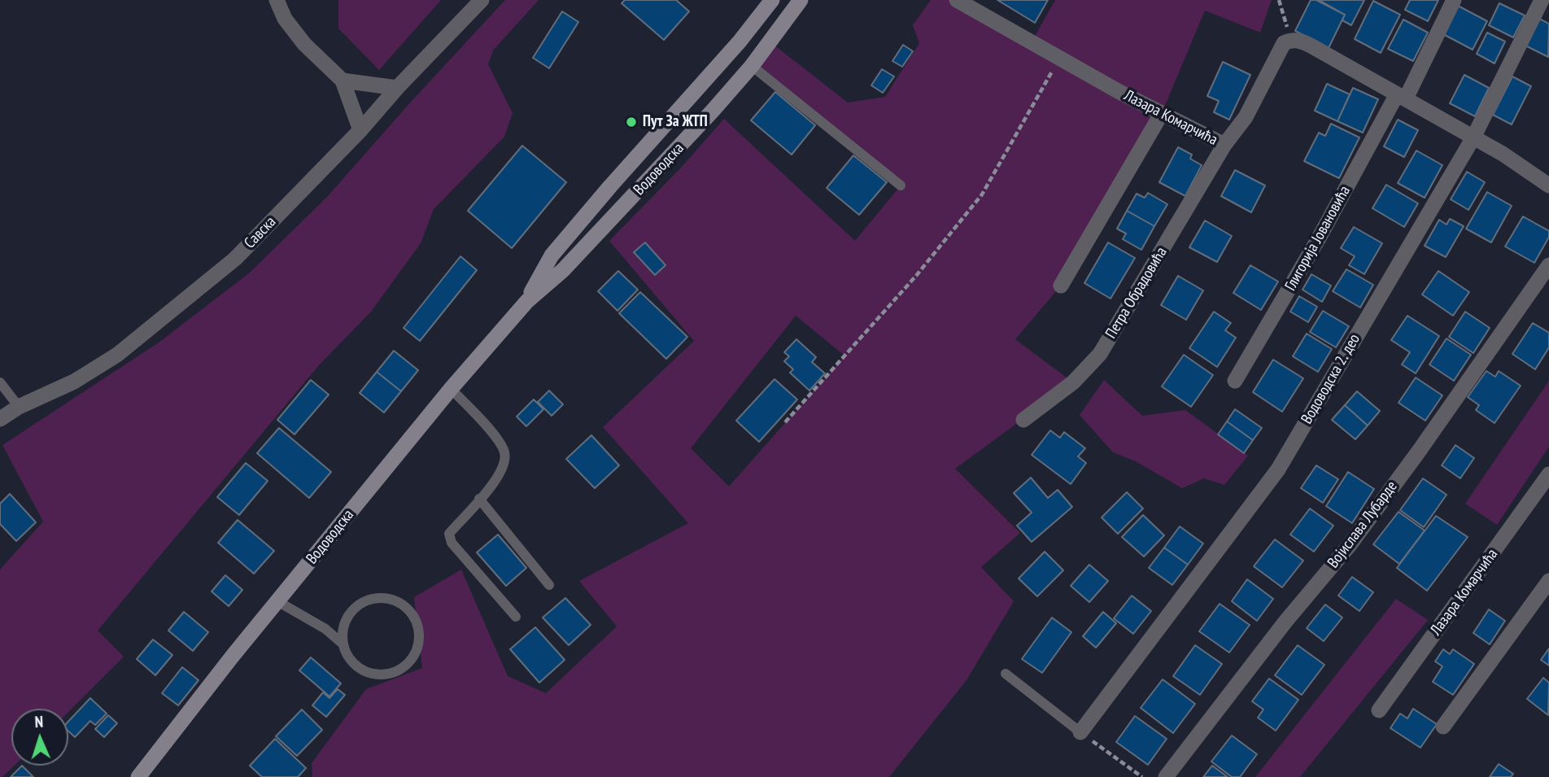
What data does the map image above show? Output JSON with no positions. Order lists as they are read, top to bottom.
{
  "streets": {
    "main road": ["Водоводска"],
    "street": [
      "Лазара Комарчића",
      "Савска",
      "Глигорија Јовановића",
      "Петра Обрадовића",
      "Водоводска 2. део",
      "Војислава Лубарде"
    ]
  },
  "crossings": [
    ["Лазара Комарчића", "Петра Обрадовића"]
  ],
  "places": ["Пут За ЖТП"],
  "north": "top"
}
